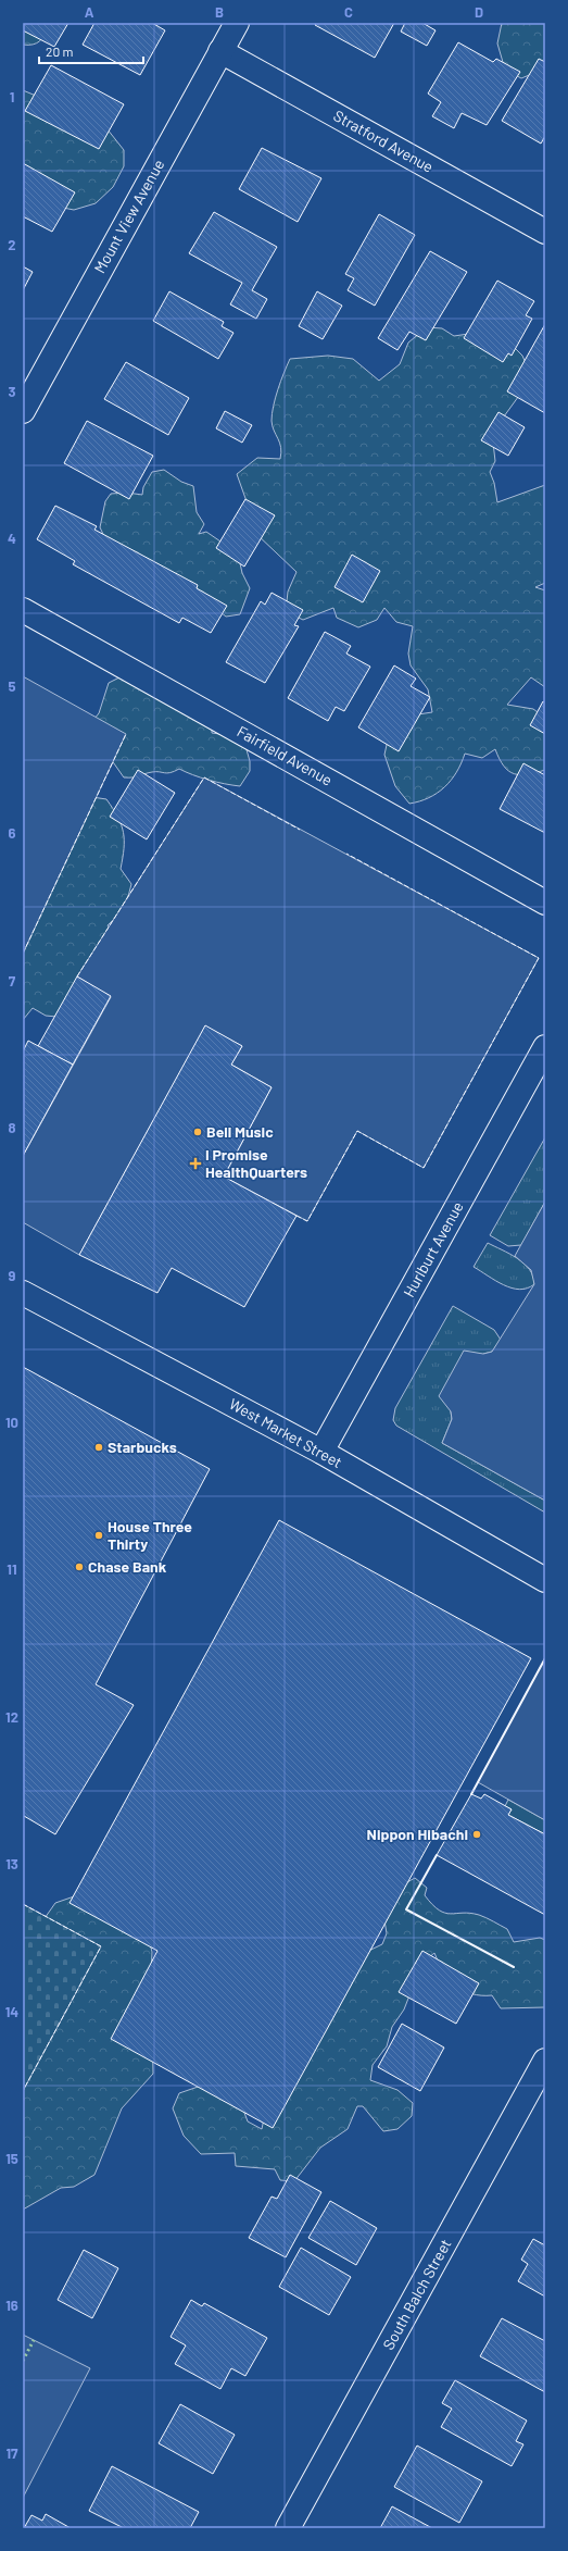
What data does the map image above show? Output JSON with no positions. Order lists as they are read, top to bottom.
{
  "streets": {
    "street": [
      "Stratford Avenue",
      "Mount View Avenue",
      "Fairfield Avenue",
      "Hurlburt Avenue",
      "West Market Street",
      "South Balch Street"
    ]
  },
  "crossings": [
    ["Stratford Avenue", "Mount View Avenue"],
    ["Hurlburt Avenue", "West Market Street"]
  ],
  "places": {
    "other": [
      "Bell Music",
      "Starbucks",
      "House Three Thirty",
      "Chase Bank",
      "Nippon Hibachi"
    ],
    "health": ["I Promise HealthQuarters"]
  },
  "scale_bar": "20 m",
  "grid": {
    "columns": [
      "A",
      "B",
      "C",
      "D"
    ],
    "rows": [
      "1",
      "2",
      "3",
      "4",
      "5",
      "6",
      "7",
      "8",
      "9",
      "10",
      "11",
      "12",
      "13",
      "14",
      "15",
      "16",
      "17"
    ]
  }
}
